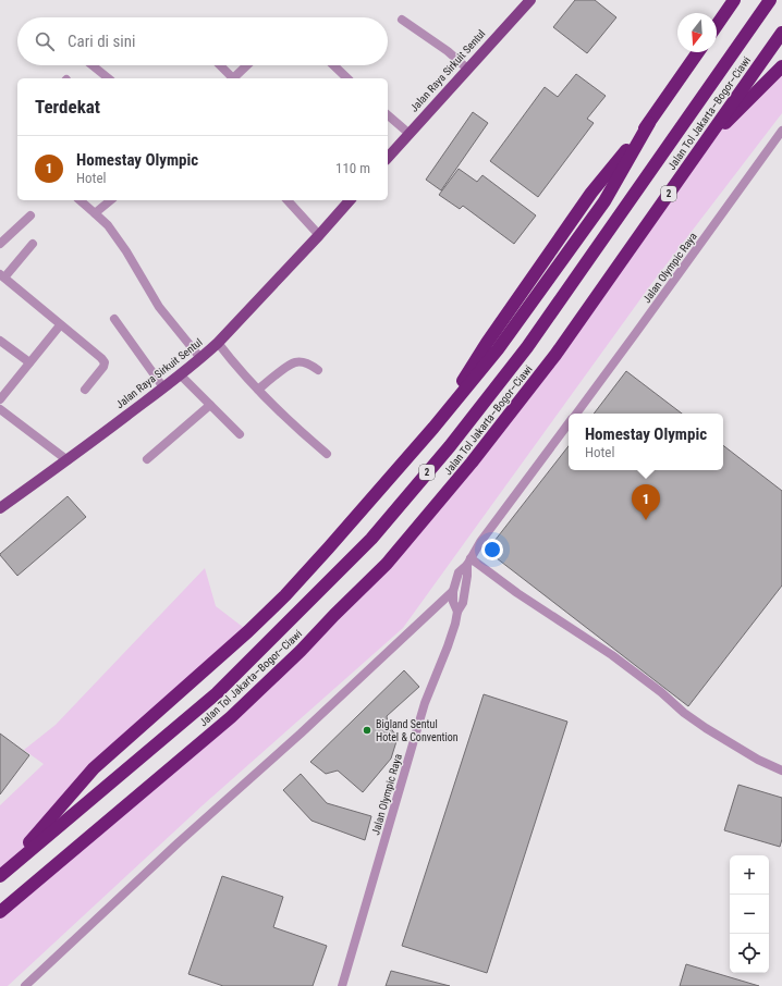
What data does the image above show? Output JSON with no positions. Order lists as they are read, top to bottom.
{
  "streets": {
    "highway": ["Jalan Tol Jakarta–Bogor–Ciawi", "2"],
    "main road": ["Jalan Raya Sirkuit Sentul"],
    "street": ["Jalan Olympic Raya"]
  },
  "places": ["Bigland Sentul Hotel & Convention"],
  "north": "bottom",
  "page": {
    "search": "Cari di sini",
    "heading": "Terdekat",
    "list": [
      {
        "mark": "1",
        "name": "Homestay Olympic",
        "note": "Hotel",
        "value": "110 m"
      }
    ],
    "popup": ["Homestay Olympic", "Hotel"],
    "pins": "1",
    "map_buttons": ["+", "−"]
  }
}
